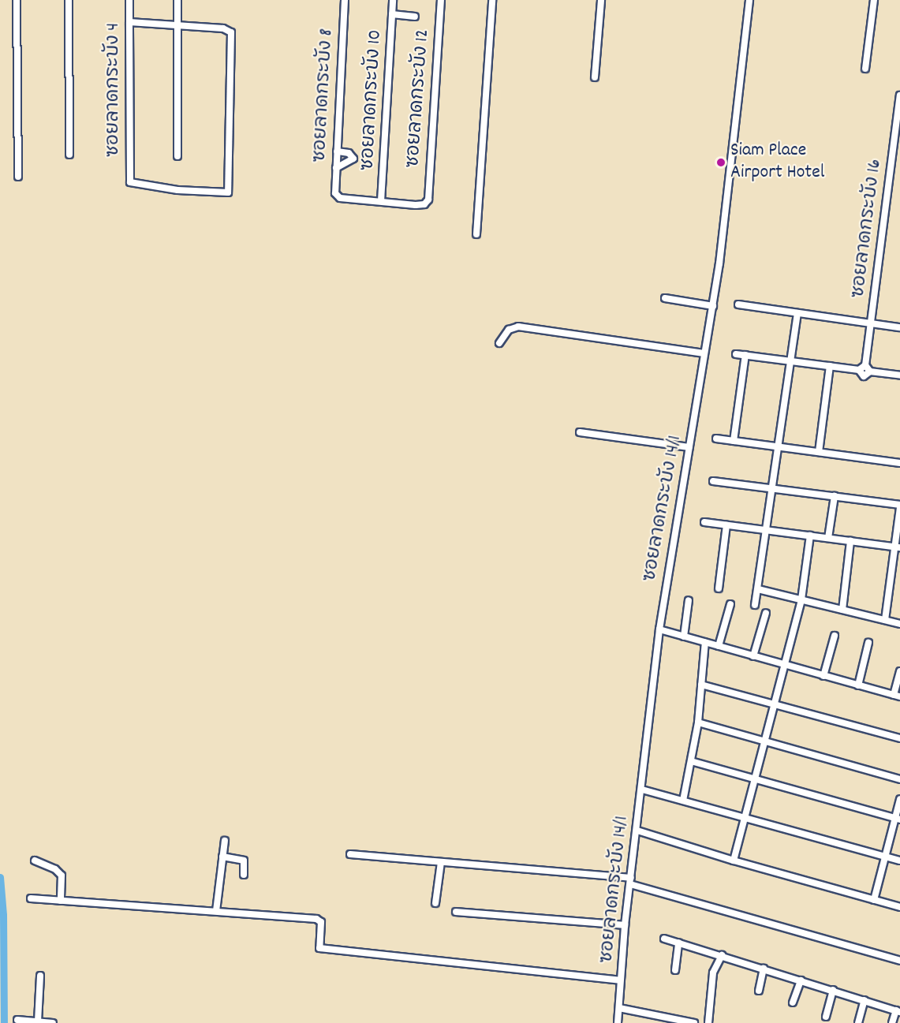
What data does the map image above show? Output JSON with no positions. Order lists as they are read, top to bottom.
{
  "streets": {
    "street": [
      "ซอยลาดกระบัง 4",
      "ซอยลาดกระบัง 8",
      "ซอยลาดกระบัง 12",
      "ซอยลาดกระบัง 10",
      "ซอยลาดกระบัง 16",
      "ซอยลาดกระบัง 14/1"
    ]
  },
  "crossings": [
    ["ซอยลาดกระบัง 8", "ซอยลาดกระบัง 12"],
    ["ซอยลาดกระบัง 8", "ซอยลาดกระบัง 10"],
    ["ซอยลาดกระบัง 12", "ซอยลาดกระบัง 10"]
  ],
  "places": ["Siam Place Airport Hotel"]
}
